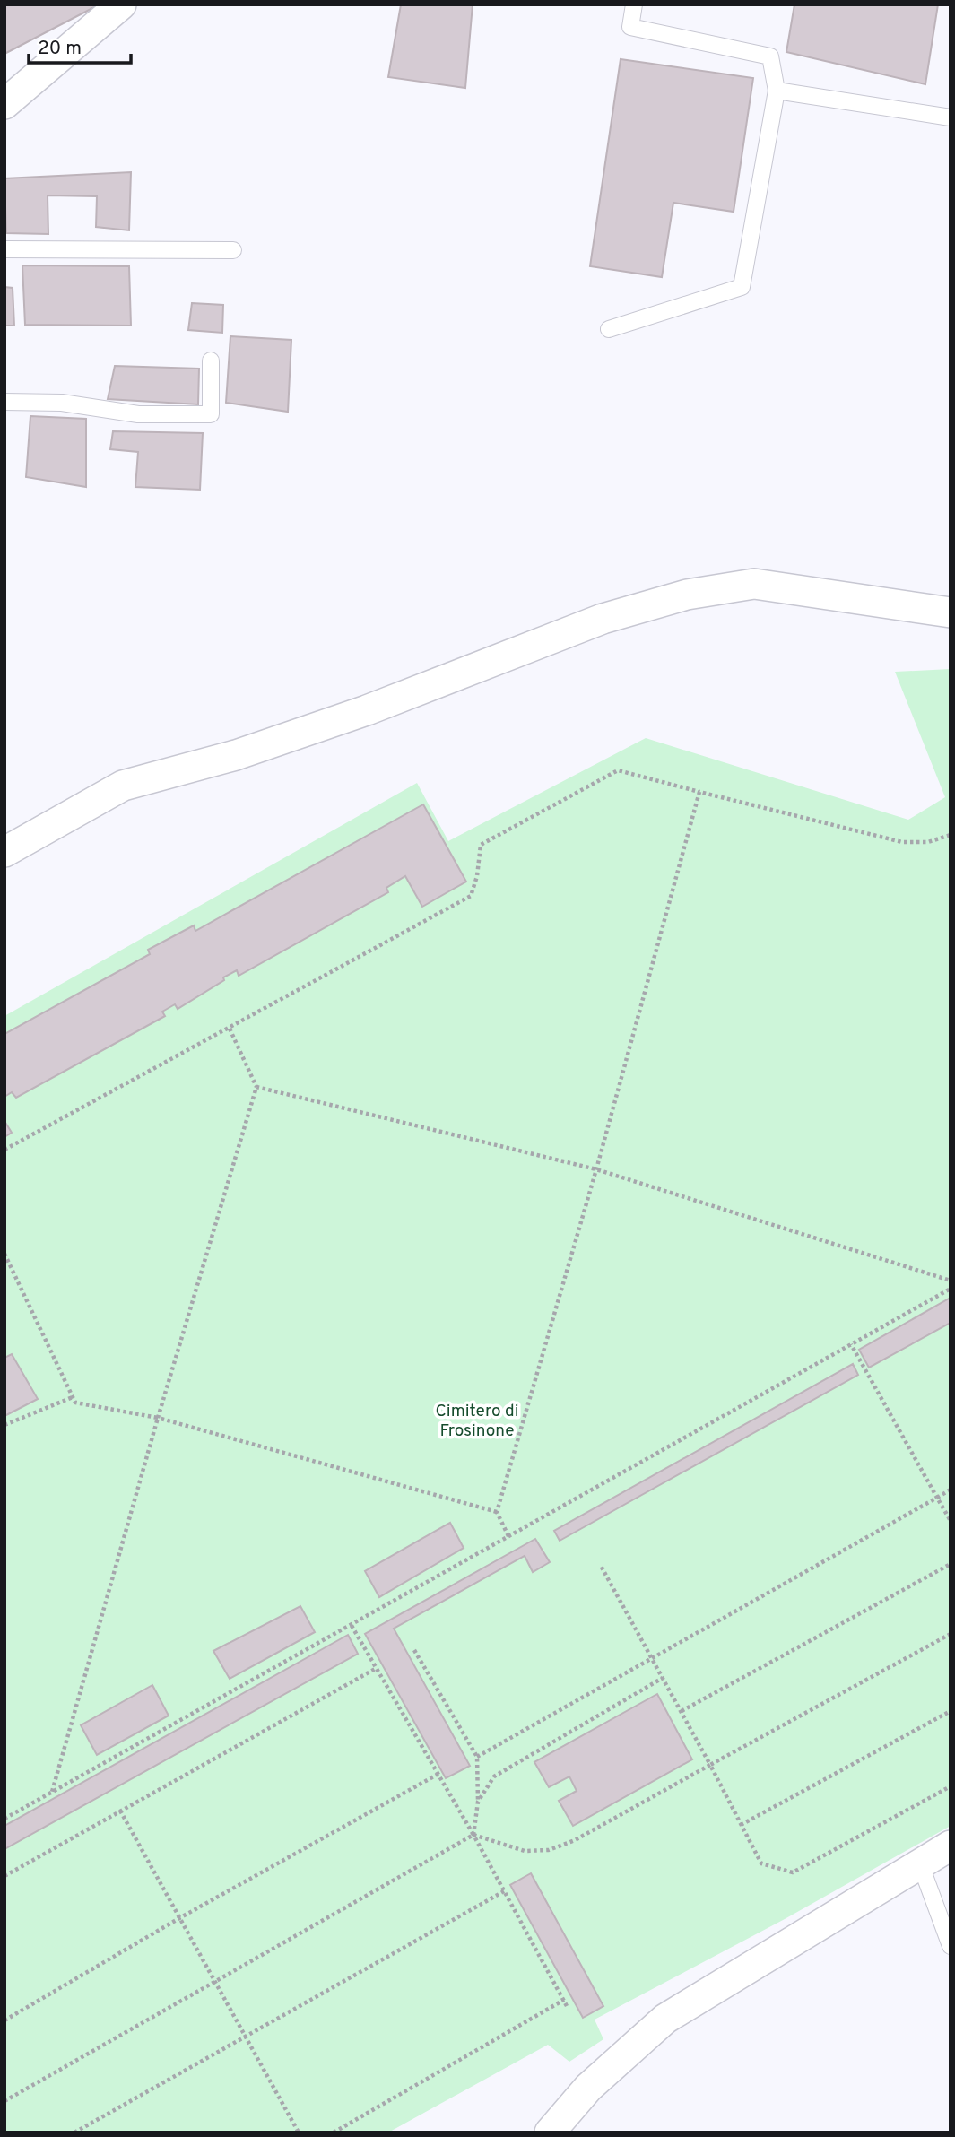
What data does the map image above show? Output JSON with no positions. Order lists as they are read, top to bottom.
{
  "parks": ["Cimitero di Frosinone"],
  "scale_bar": "20 m"
}
